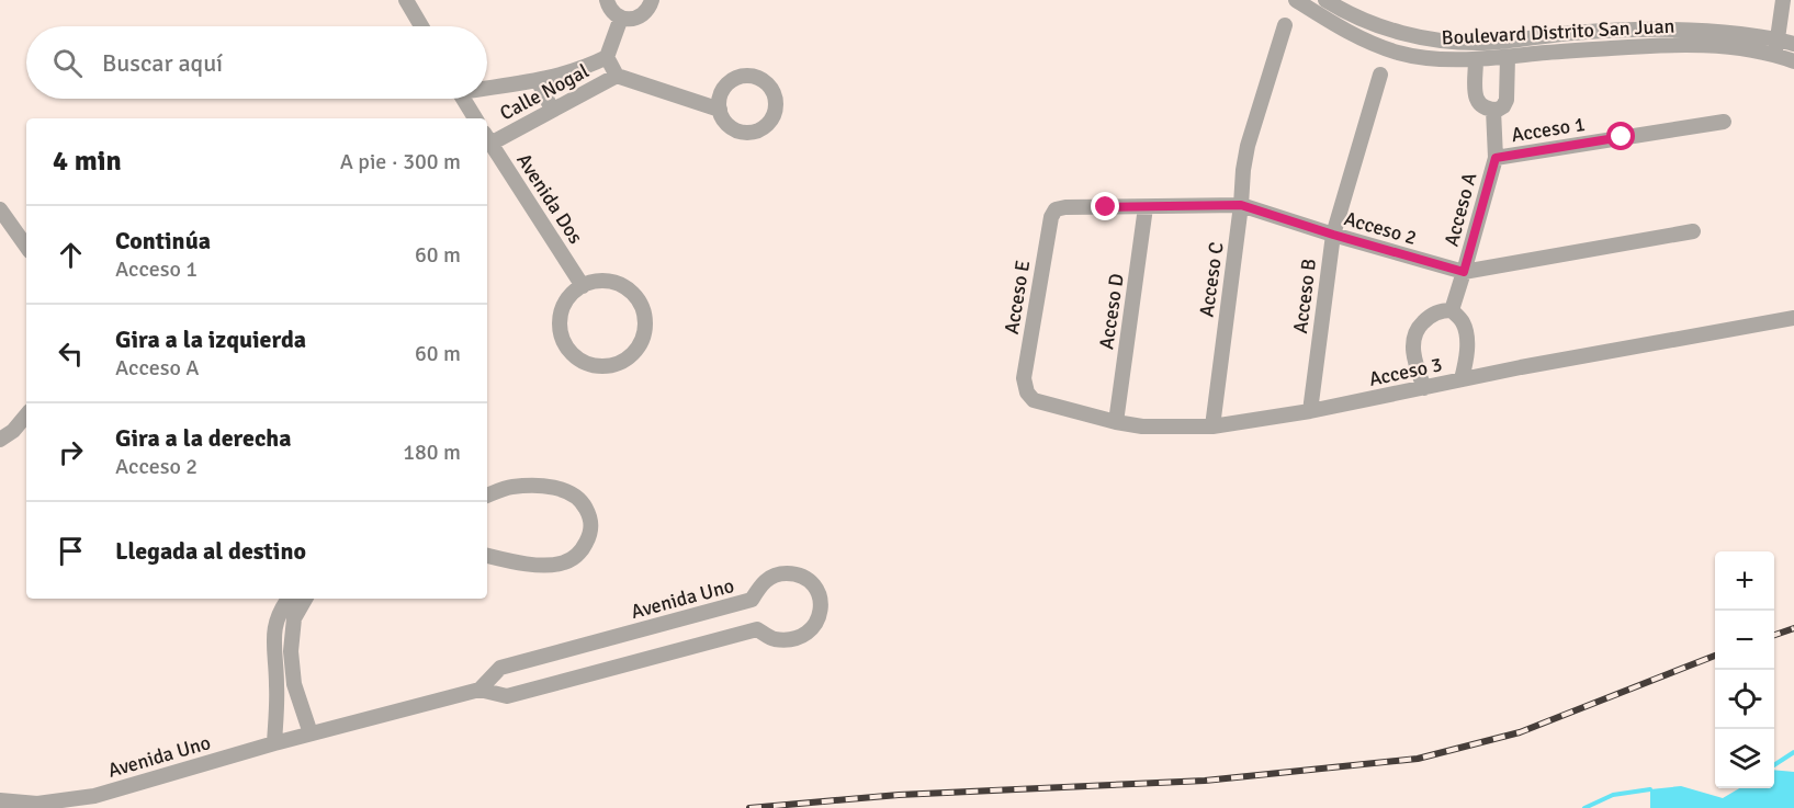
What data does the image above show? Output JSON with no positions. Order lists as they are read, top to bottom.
{
  "streets": {
    "street": [
      "Boulevard Distrito San Juan",
      "Calle Nogal",
      "Acceso 1",
      "Avenida Dos",
      "Acceso A",
      "Acceso 2",
      "Acceso C",
      "Acceso B",
      "Acceso E",
      "Acceso D",
      "Acceso 3",
      "Avenida Uno"
    ]
  },
  "crossings": [
    ["Calle Nogal", "Avenida Dos"],
    ["Acceso 1", "Acceso A"],
    ["Acceso A", "Acceso 2"],
    ["Acceso A", "Acceso 3"],
    ["Acceso 2", "Acceso C"],
    ["Acceso 2", "Acceso B"],
    ["Acceso 2", "Acceso E"],
    ["Acceso 2", "Acceso D"],
    ["Acceso C", "Acceso 3"],
    ["Acceso B", "Acceso 3"],
    ["Acceso E", "Acceso 3"],
    ["Acceso D", "Acceso 3"]
  ],
  "page": {
    "search": "Buscar aquí",
    "heading": ["4 min", "A pie · 300 m"],
    "list": [
      ["Continúa", "Acceso 1", "60 m"],
      ["Gira a la izquierda", "Acceso A", "60 m"],
      ["Gira a la derecha", "Acceso 2", "180 m"],
      "Llegada al destino"
    ],
    "map_buttons": ["+", "−"]
  }
}
